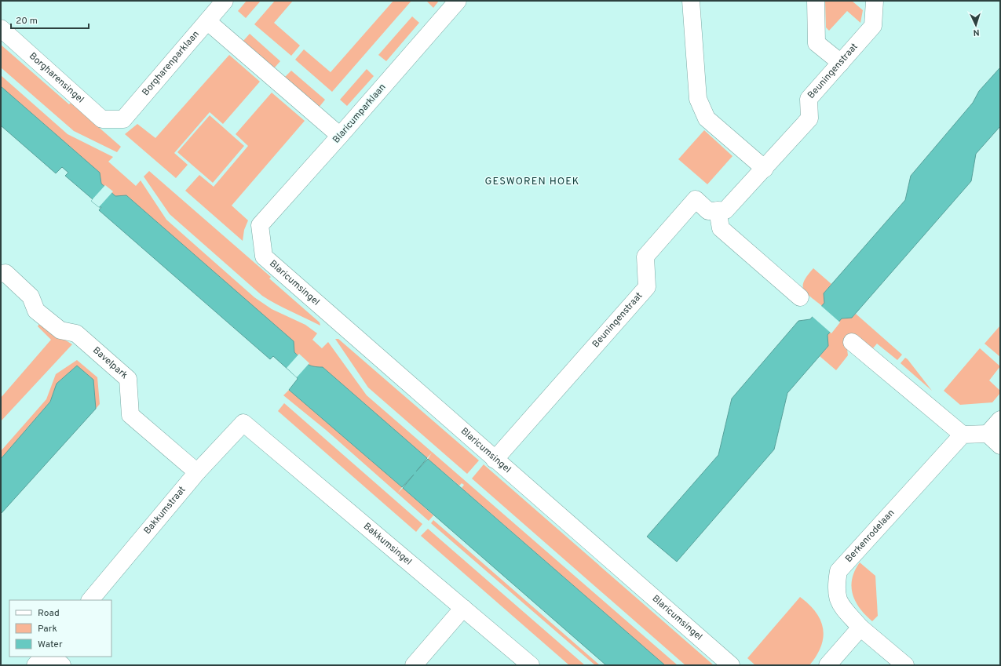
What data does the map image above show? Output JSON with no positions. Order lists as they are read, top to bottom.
{
  "streets": {
    "street": [
      "Borgharenparklaan",
      "Beuningenstraat",
      "Borgharensingel",
      "Blaricumparklaan",
      "Blaricumsingel",
      "Bavelpark",
      "Bakkumstraat",
      "Berkenrodelaan",
      "Bakkumsingel"
    ]
  },
  "crossings": [
    ["Borgharenparklaan", "Borgharensingel"],
    ["Beuningenstraat", "Blaricumsingel"],
    ["Blaricumparklaan", "Blaricumsingel"],
    ["Bavelpark", "Bakkumstraat"],
    ["Bakkumstraat", "Bakkumsingel"]
  ],
  "districts": ["GESWOREN HOEK"],
  "legend": ["Road", "Park", "Water"],
  "scale_bar": "20 m",
  "north": "bottom"
}
